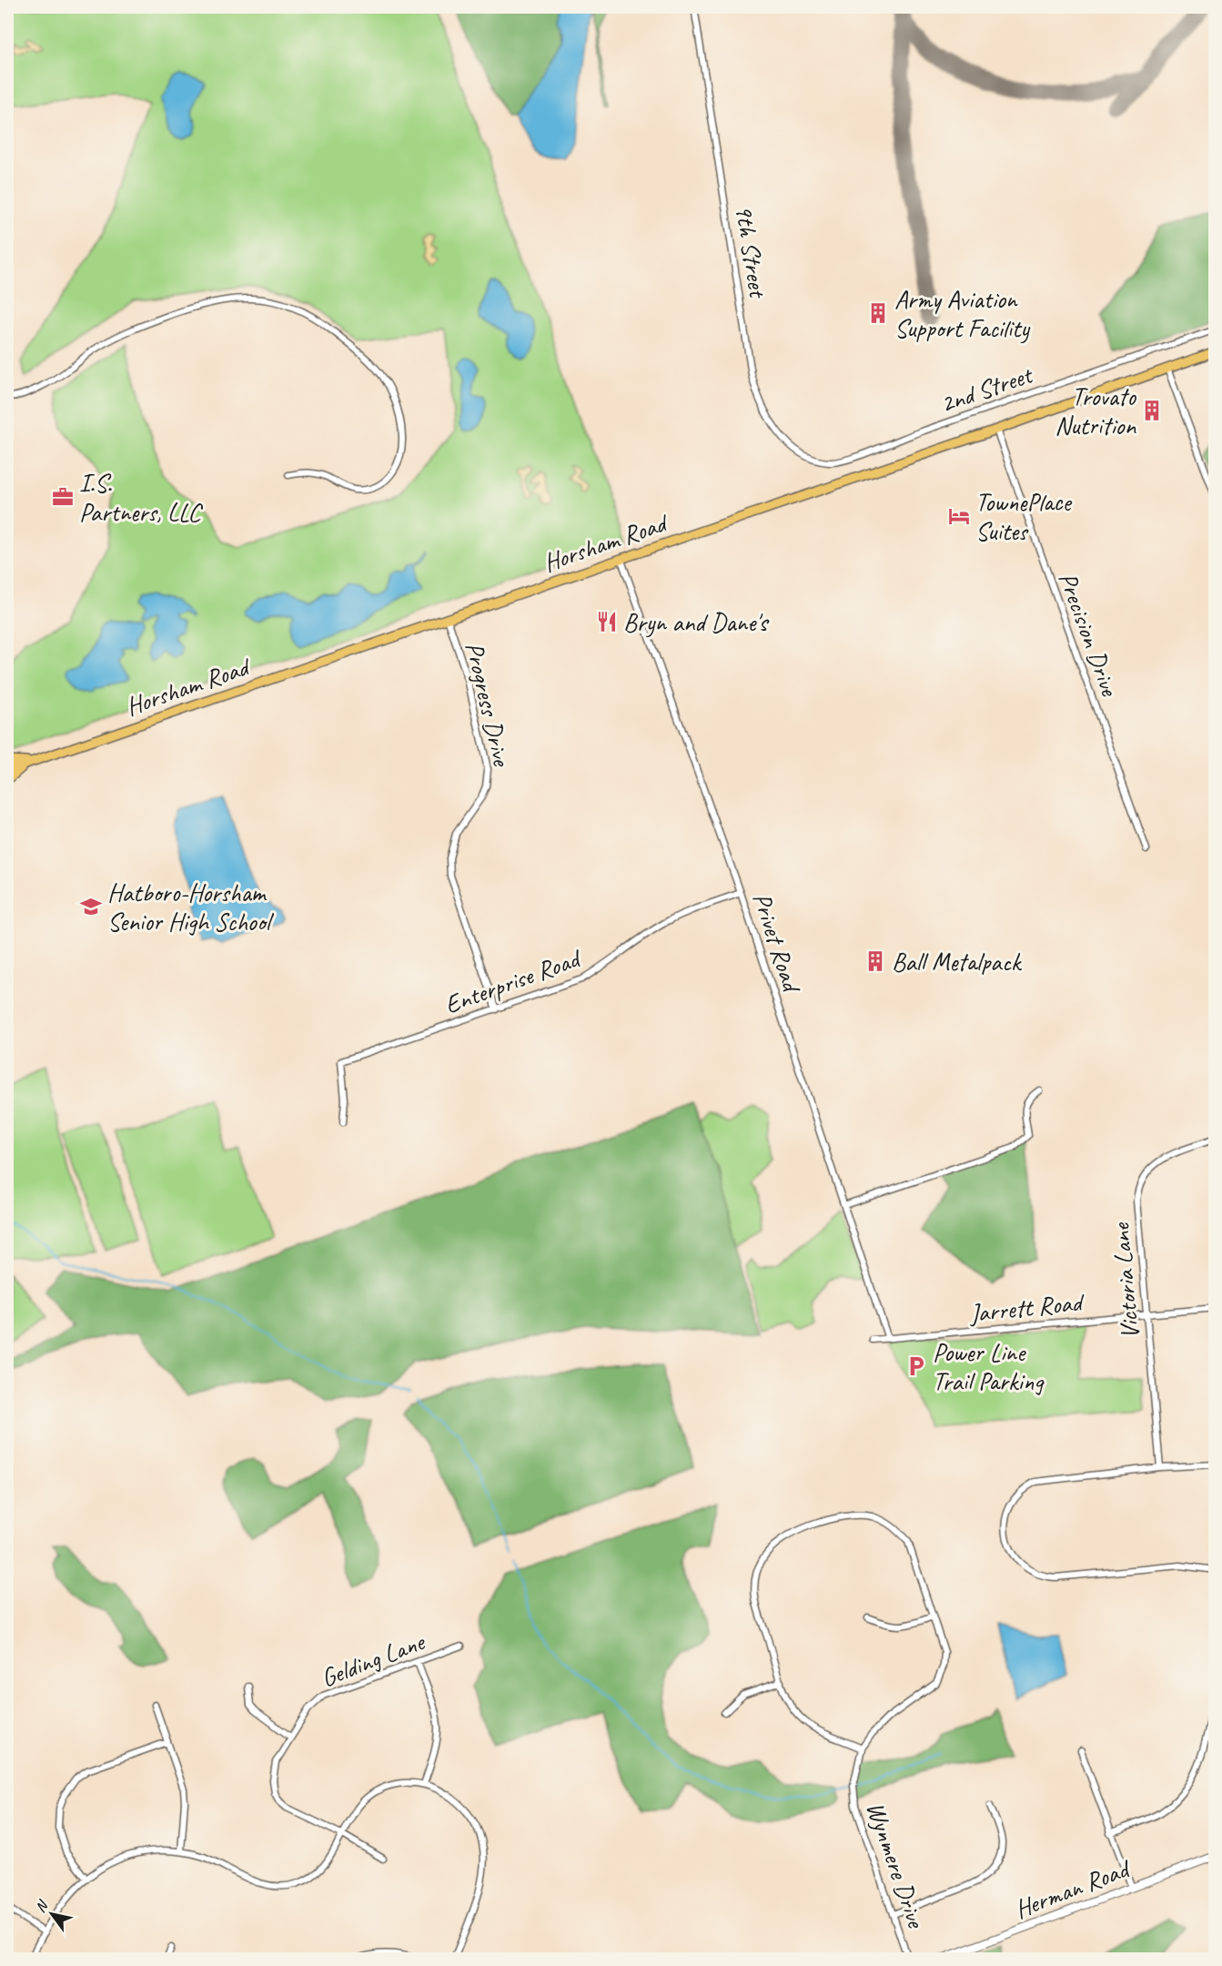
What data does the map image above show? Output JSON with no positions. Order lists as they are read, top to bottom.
{
  "streets": {
    "main road": ["Horsham Road"],
    "street": [
      "9th Street",
      "2nd Street",
      "Precision Drive",
      "Progress Drive",
      "Privet Road",
      "Enterprise Road",
      "Victoria Lane",
      "Jarrett Road",
      "Gelding Lane",
      "Wynmere Drive",
      "Herman Road"
    ]
  },
  "crossings": [
    ["9th Street", "2nd Street"],
    ["Horsham Road", "Precision Drive"],
    ["Horsham Road", "Progress Drive"],
    ["Horsham Road", "Privet Road"],
    ["Progress Drive", "Enterprise Road"],
    ["Privet Road", "Enterprise Road"],
    ["Privet Road", "Jarrett Road"],
    ["Victoria Lane", "Jarrett Road"]
  ],
  "places": {
    "building": ["Army Aviation Support Facility", "Trovato Nutrition", "Ball Metalpack"],
    "office": ["I.S. Partners, LLC"],
    "hotel": ["TownePlace Suites"],
    "restaurant": ["Bryn and Dane's"],
    "school or university": ["Hatboro-Horsham Senior High School"],
    "parking": ["Power Line Trail Parking"]
  },
  "north": "top left"
}
